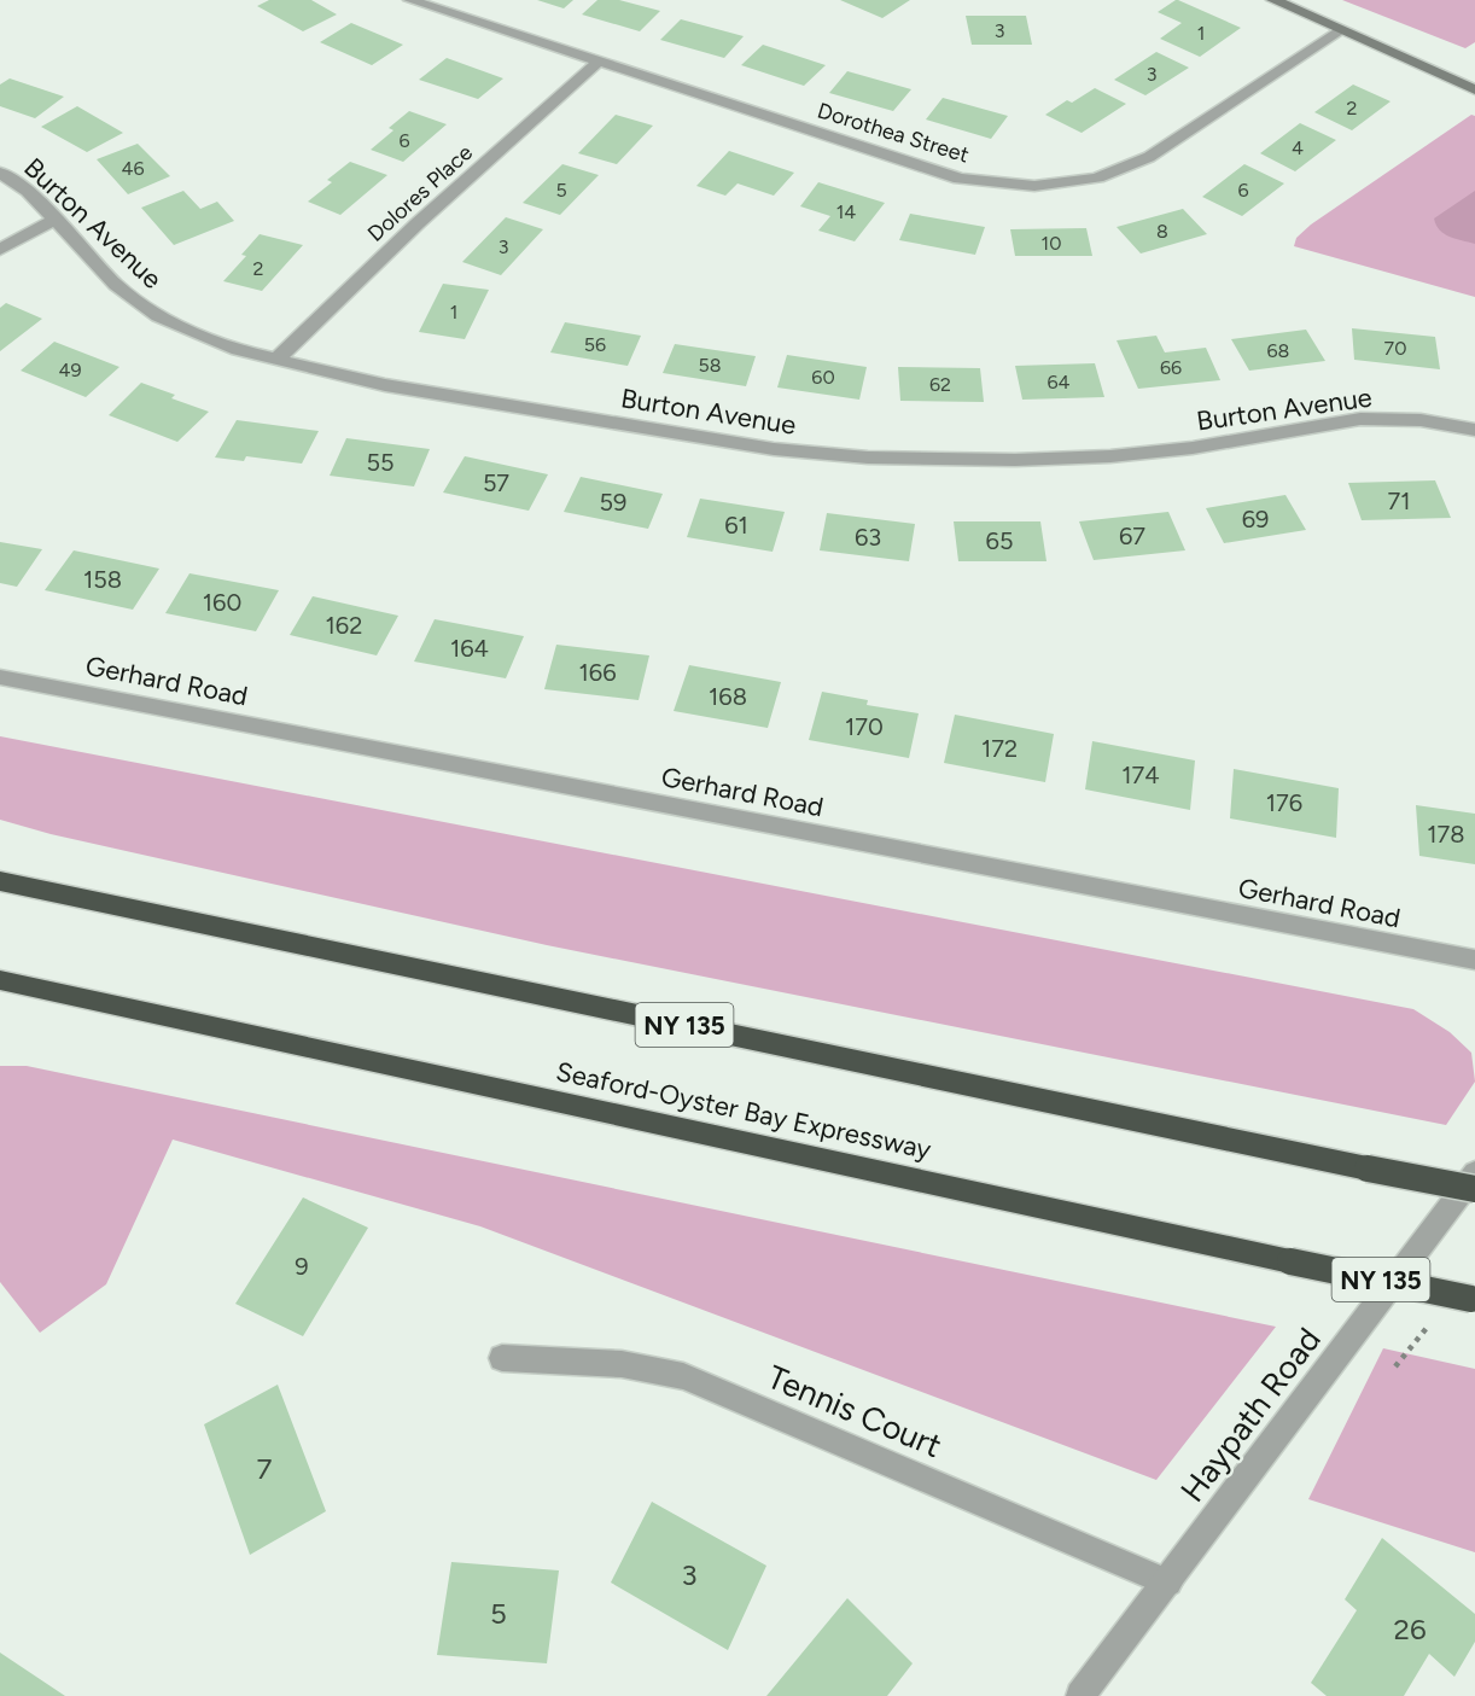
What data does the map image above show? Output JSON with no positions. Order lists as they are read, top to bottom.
{
  "streets": {
    "highway": ["NY 135", "Seaford-Oyster Bay Expressway"],
    "street": [
      "Dorothea Street",
      "Dolores Place",
      "Burton Avenue",
      "Gerhard Road",
      "Tennis Court",
      "Haypath Road"
    ]
  },
  "crossings": [
    ["Dorothea Street", "Dolores Place"],
    ["Dolores Place", "Burton Avenue"],
    ["Tennis Court", "Haypath Road"]
  ],
  "house_numbers": [
    "3",
    "1",
    "3",
    "2",
    "6",
    "4",
    "46",
    "5",
    "6",
    "14",
    "8",
    "10",
    "3",
    "2",
    "1",
    "56",
    "70",
    "68",
    "58",
    "66",
    "49",
    "60",
    "64",
    "62",
    "55",
    "57",
    "71",
    "59",
    "69",
    "61",
    "67",
    "63",
    "65",
    "158",
    "160",
    "162",
    "164",
    "166",
    "168",
    "170",
    "172",
    "174",
    "176",
    "178",
    "9",
    "7",
    "3",
    "5",
    "26"
  ]
}
